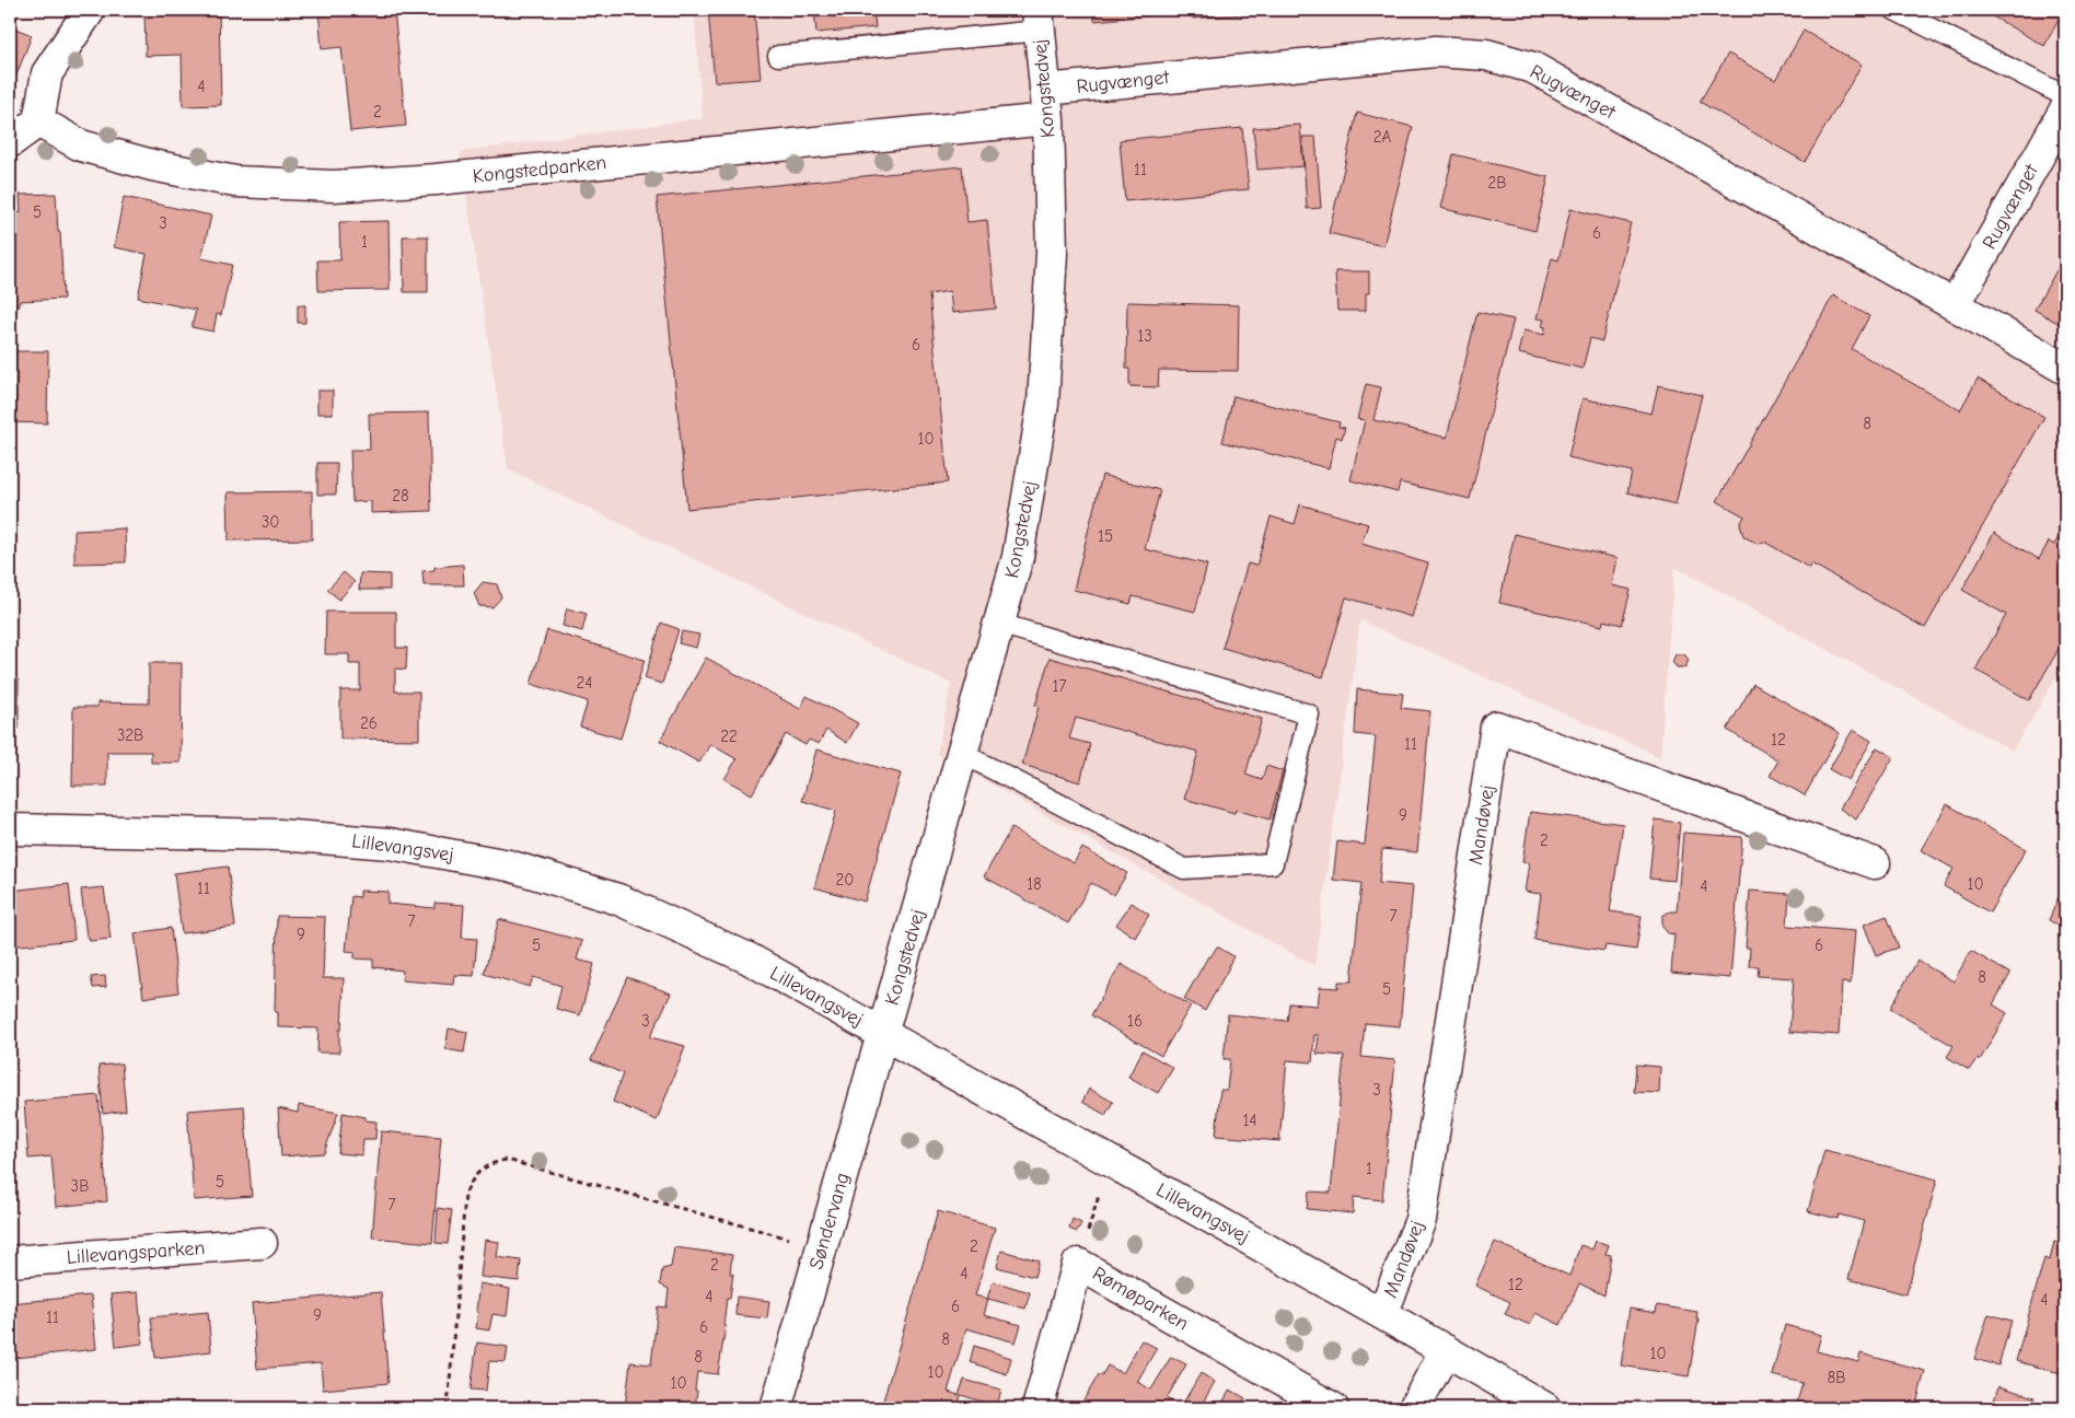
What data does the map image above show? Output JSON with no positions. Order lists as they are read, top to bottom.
{
  "streets": {
    "street": [
      "Rugvænget",
      "Kongstedvej",
      "Kongstedparken",
      "Mandøvej",
      "Lillevangsvej",
      "Søndervang",
      "Lillevangsparken",
      "Rømøparken"
    ]
  },
  "crossings": [
    ["Rugvænget", "Kongstedvej"],
    ["Kongstedvej", "Kongstedparken"],
    ["Kongstedvej", "Lillevangsvej"],
    ["Kongstedvej", "Søndervang"],
    ["Mandøvej", "Lillevangsvej"],
    ["Lillevangsvej", "Søndervang"]
  ],
  "house_numbers": [
    "4",
    "2",
    "2A",
    "11",
    "2B",
    "5",
    "3",
    "6",
    "1",
    "13",
    "6",
    "8",
    "10",
    "28",
    "30",
    "15",
    "24",
    "17",
    "26",
    "32B",
    "22",
    "12",
    "11",
    "9",
    "2",
    "20",
    "18",
    "10",
    "4",
    "11",
    "7",
    "7",
    "9",
    "5",
    "6",
    "8",
    "5",
    "3",
    "16",
    "3",
    "14",
    "1",
    "5",
    "3B",
    "7",
    "2",
    "2",
    "4",
    "12",
    "4",
    "4",
    "6",
    "9",
    "11",
    "6",
    "8",
    "10",
    "8",
    "10",
    "8B",
    "10"
  ]
}
